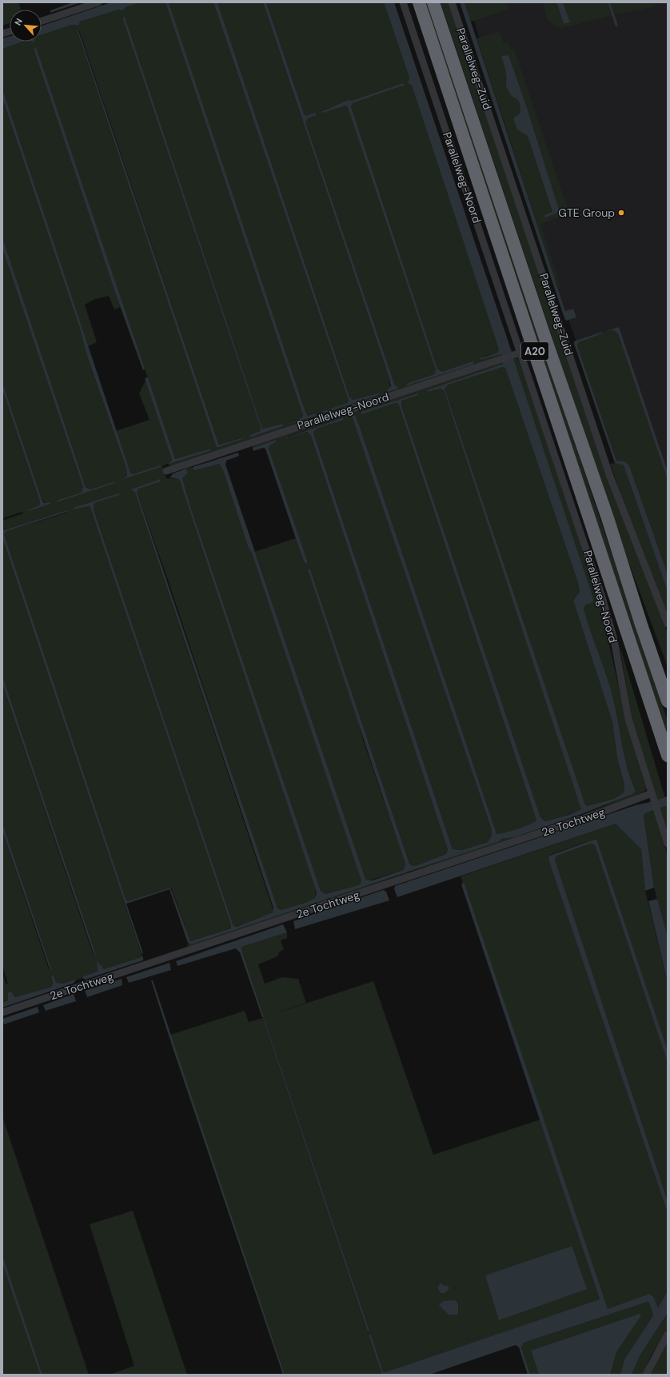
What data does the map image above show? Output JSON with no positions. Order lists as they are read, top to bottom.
{
  "streets": {
    "highway": ["A20"],
    "street": ["Parallelweg-Zuid", "Parallelweg-Noord", "2e Tochtweg"]
  },
  "crossings": [
    ["Parallelweg-Noord", "2e Tochtweg"]
  ],
  "places": ["GTE Group"],
  "north": "top left"
}
